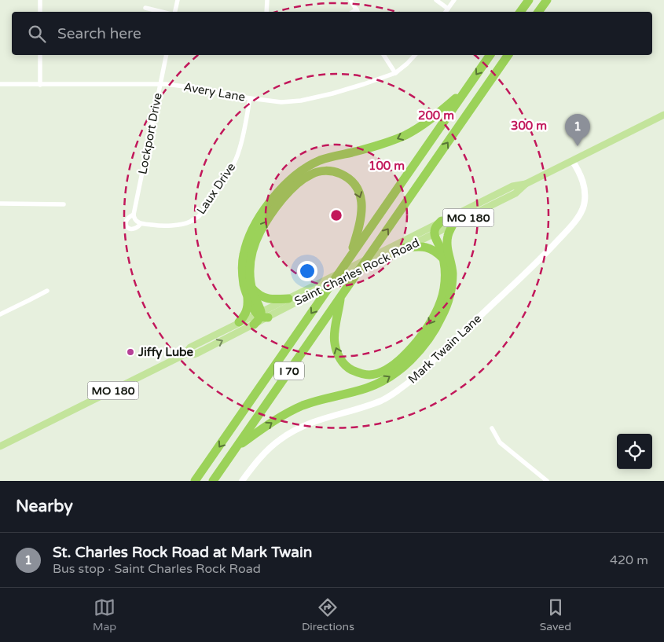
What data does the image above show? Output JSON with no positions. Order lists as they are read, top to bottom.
{
  "streets": {
    "highway": ["I 70"],
    "main road": ["MO 180", "Saint Charles Rock Road"],
    "street": [
      "Avery Lane",
      "Lockport Drive",
      "Laux Drive",
      "Mark Twain Lane"
    ]
  },
  "crossings": [
    ["Avery Lane", "Lockport Drive"],
    ["Avery Lane", "Laux Drive"],
    ["Lockport Drive", "Laux Drive"],
    ["Saint Charles Rock Road", "Mark Twain Lane"]
  ],
  "places": ["Jiffy Lube"],
  "page": {
    "search": "Search here",
    "pins": "1",
    "heading": "Nearby",
    "list": [
      {
        "mark": "1",
        "name": "St. Charles Rock Road at Mark Twain",
        "note": "Bus stop · Saint Charles Rock Road",
        "value": "420 m"
      }
    ],
    "nav": ["Map", "Directions", "Saved"]
  },
  "rings": ["200 m", "300 m", "100 m"]
}
